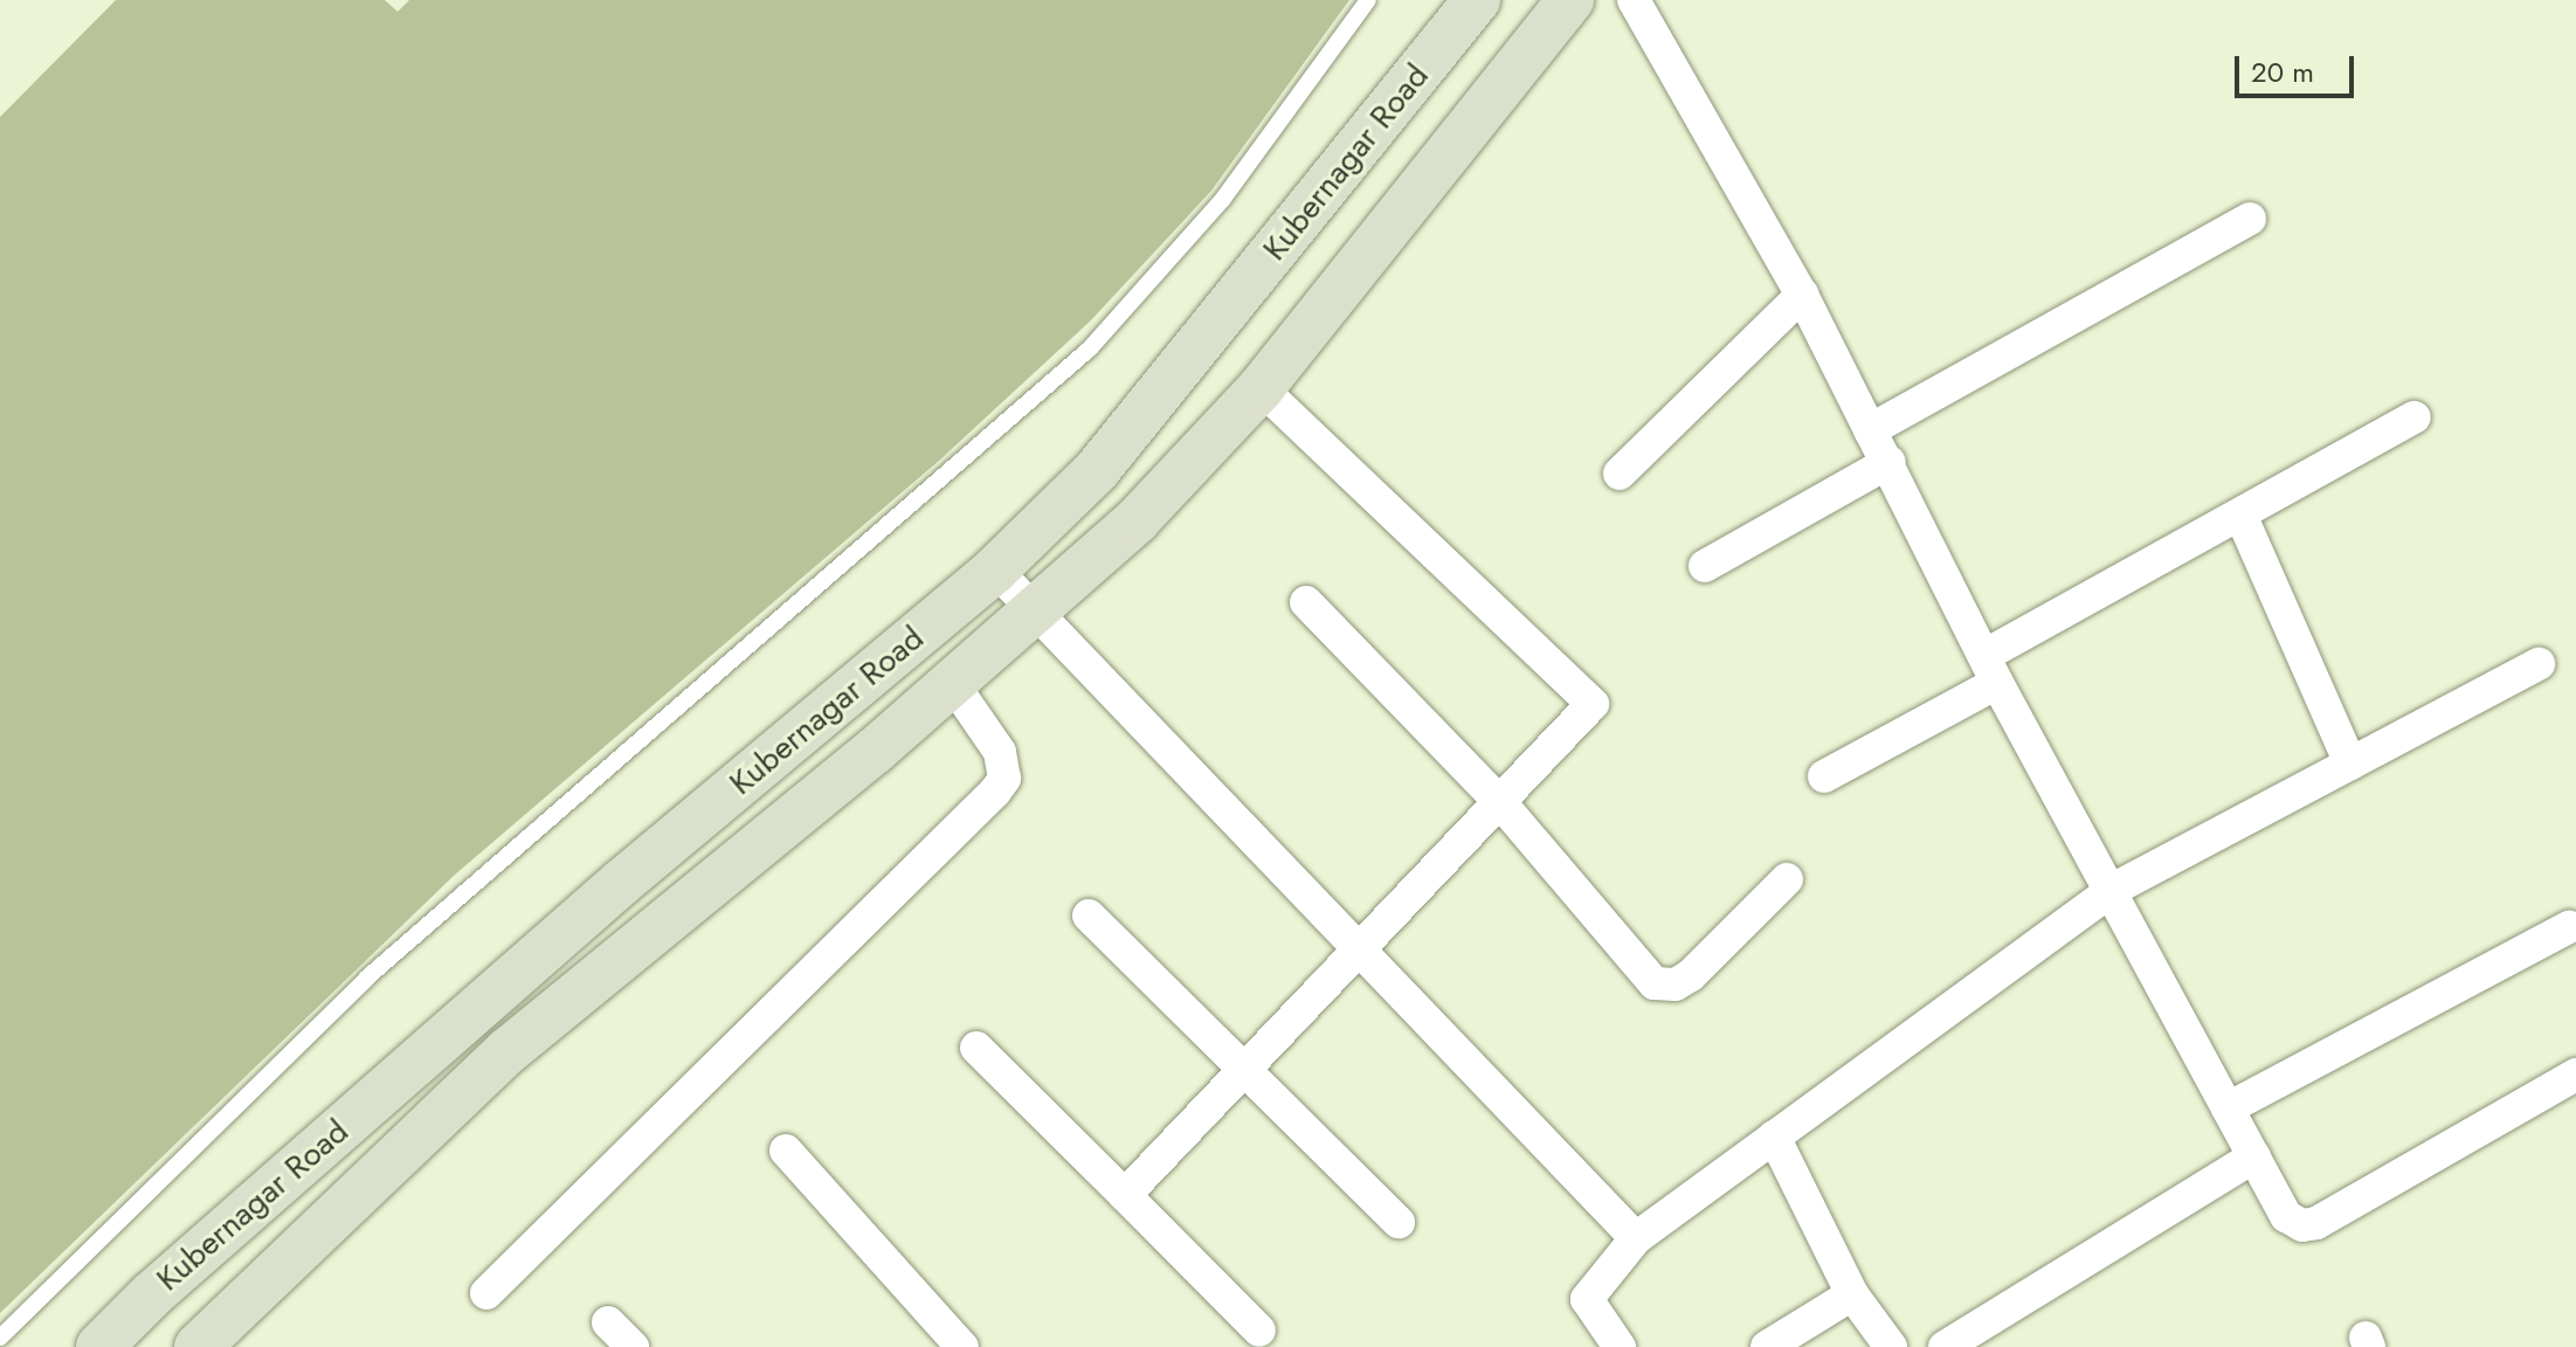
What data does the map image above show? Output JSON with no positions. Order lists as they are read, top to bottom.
{
  "streets": {
    "street": ["Kubernagar Road"]
  },
  "scale_bar": "20 m"
}
